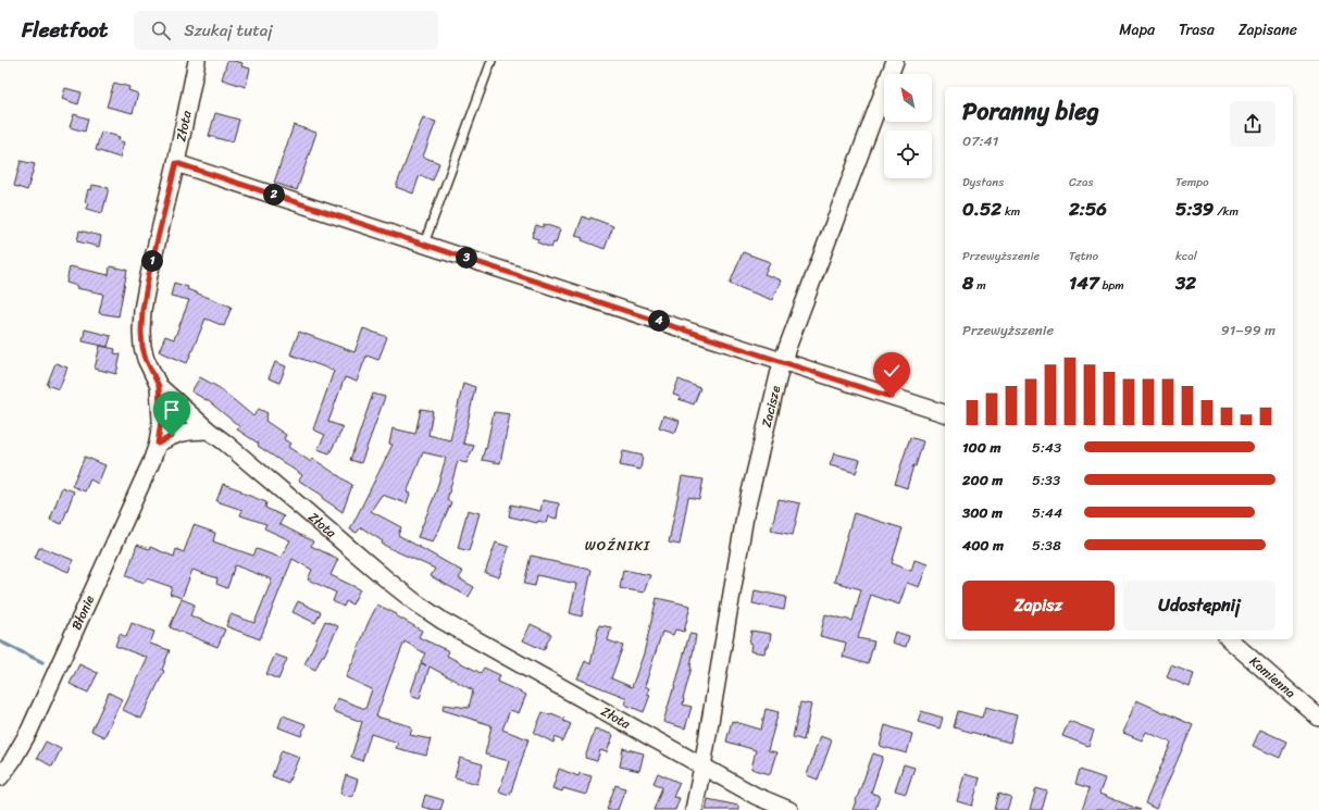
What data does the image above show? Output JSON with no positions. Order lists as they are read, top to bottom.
{
  "streets": {
    "street": [
      "Złota",
      "Zacisze",
      "Błonie",
      "Kamienna"
    ]
  },
  "crossings": [
    ["Złota", "Zacisze"],
    ["Złota", "Błonie"]
  ],
  "districts": ["WOŹNIKI"],
  "north": "top left",
  "page": {
    "header": "Fleetfoot",
    "search": "Szukaj tutaj",
    "nav": ["Mapa", "Trasa", "Zapisane"],
    "heading": ["Poranny bieg", "07:41"],
    "stats": [
      ["Dystans", "0.52 km"],
      ["Czas", "2:56"],
      ["Tempo", "5:39 /km"],
      ["Przewyższenie", "8 m"],
      ["Tętno", "147 bpm"],
      ["kcal", "32"]
    ],
    "pins": [
      "2",
      "3",
      "1",
      "4"
    ],
    "chart": ["Przewyższenie", "91–99 m"],
    "list": [
      {
        "name": "100 m",
        "note": "5:43"
      },
      {
        "name": "200 m",
        "note": "5:33"
      },
      {
        "name": "300 m",
        "note": "5:44"
      },
      {
        "name": "400 m",
        "note": "5:38"
      }
    ],
    "buttons": ["Zapisz", "Udostępnij"]
  }
}
